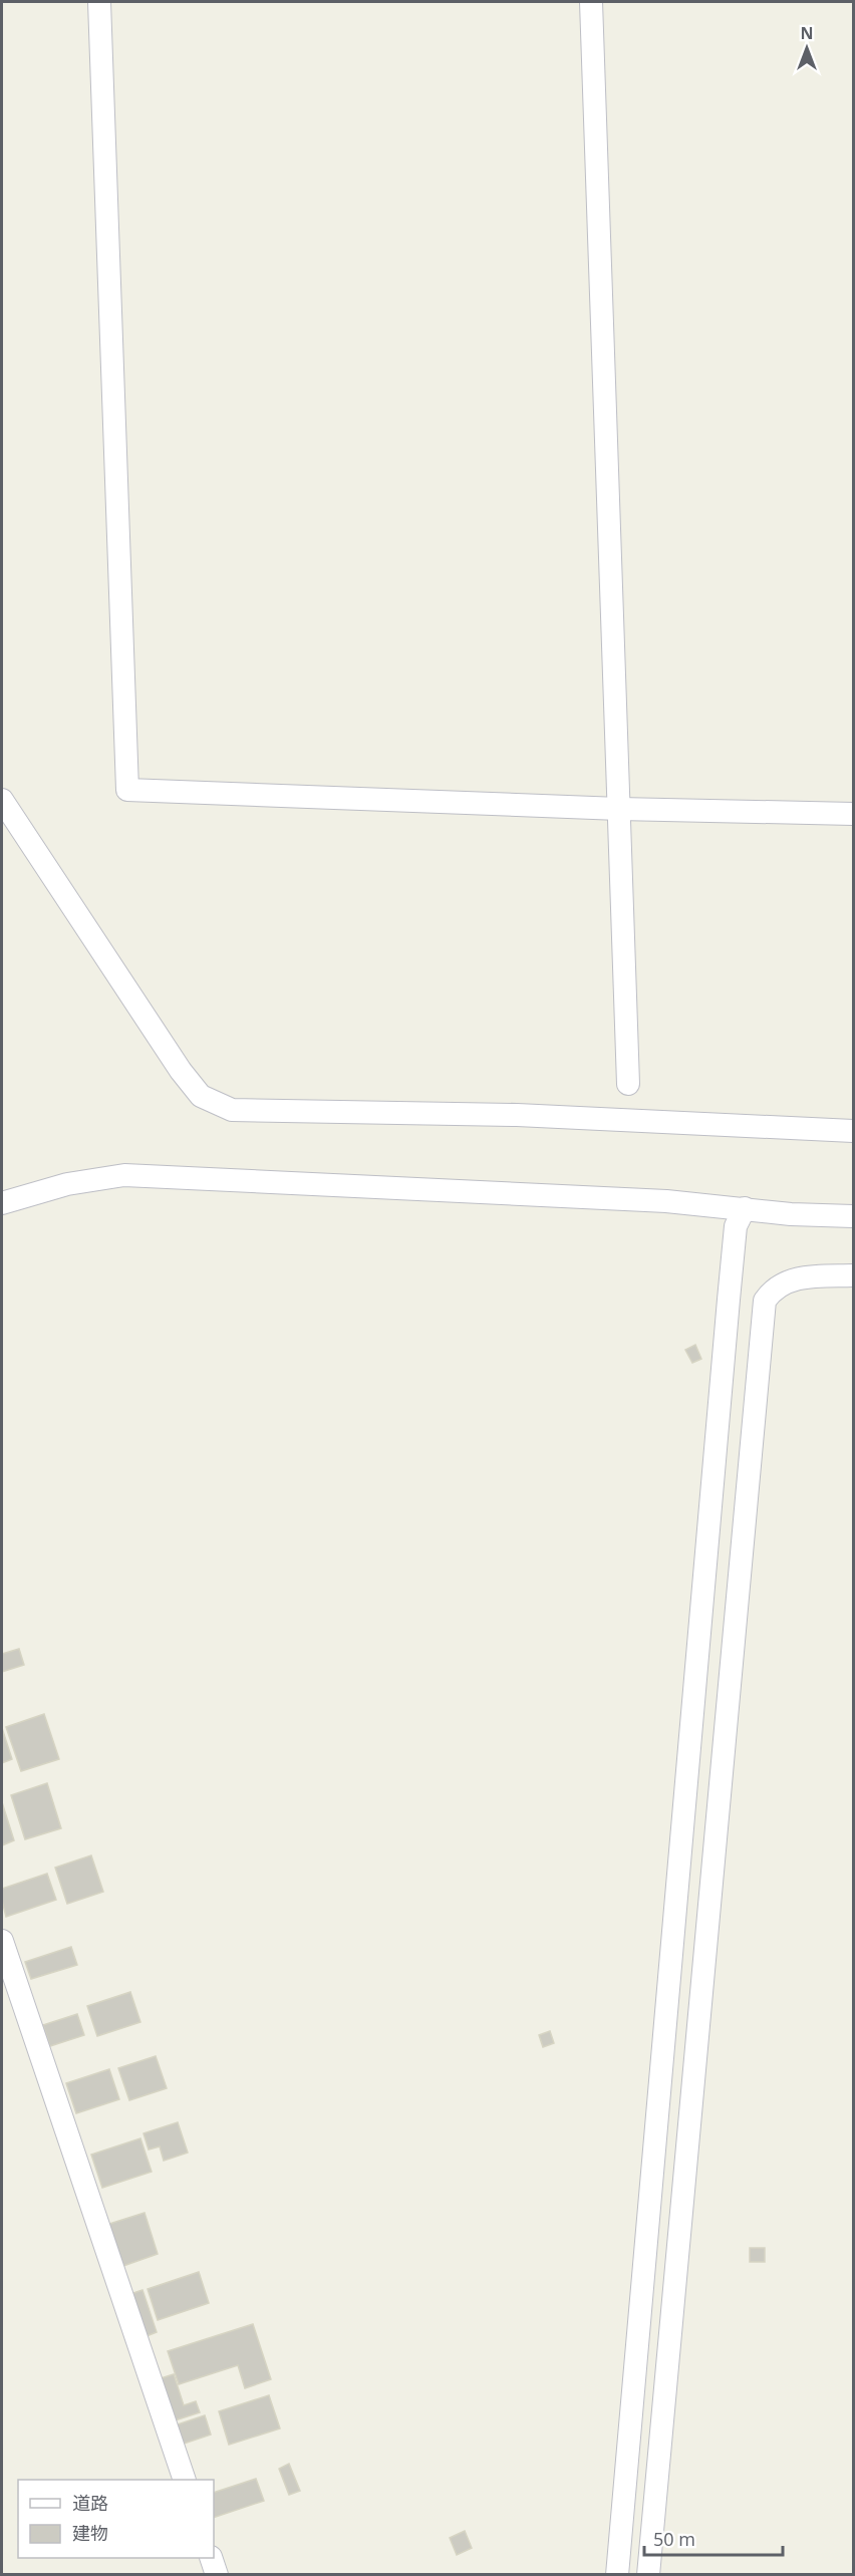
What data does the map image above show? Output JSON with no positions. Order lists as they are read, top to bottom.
{
  "legend": ["道路", "建物"],
  "scale_bar": "50 m",
  "north": "top"
}
